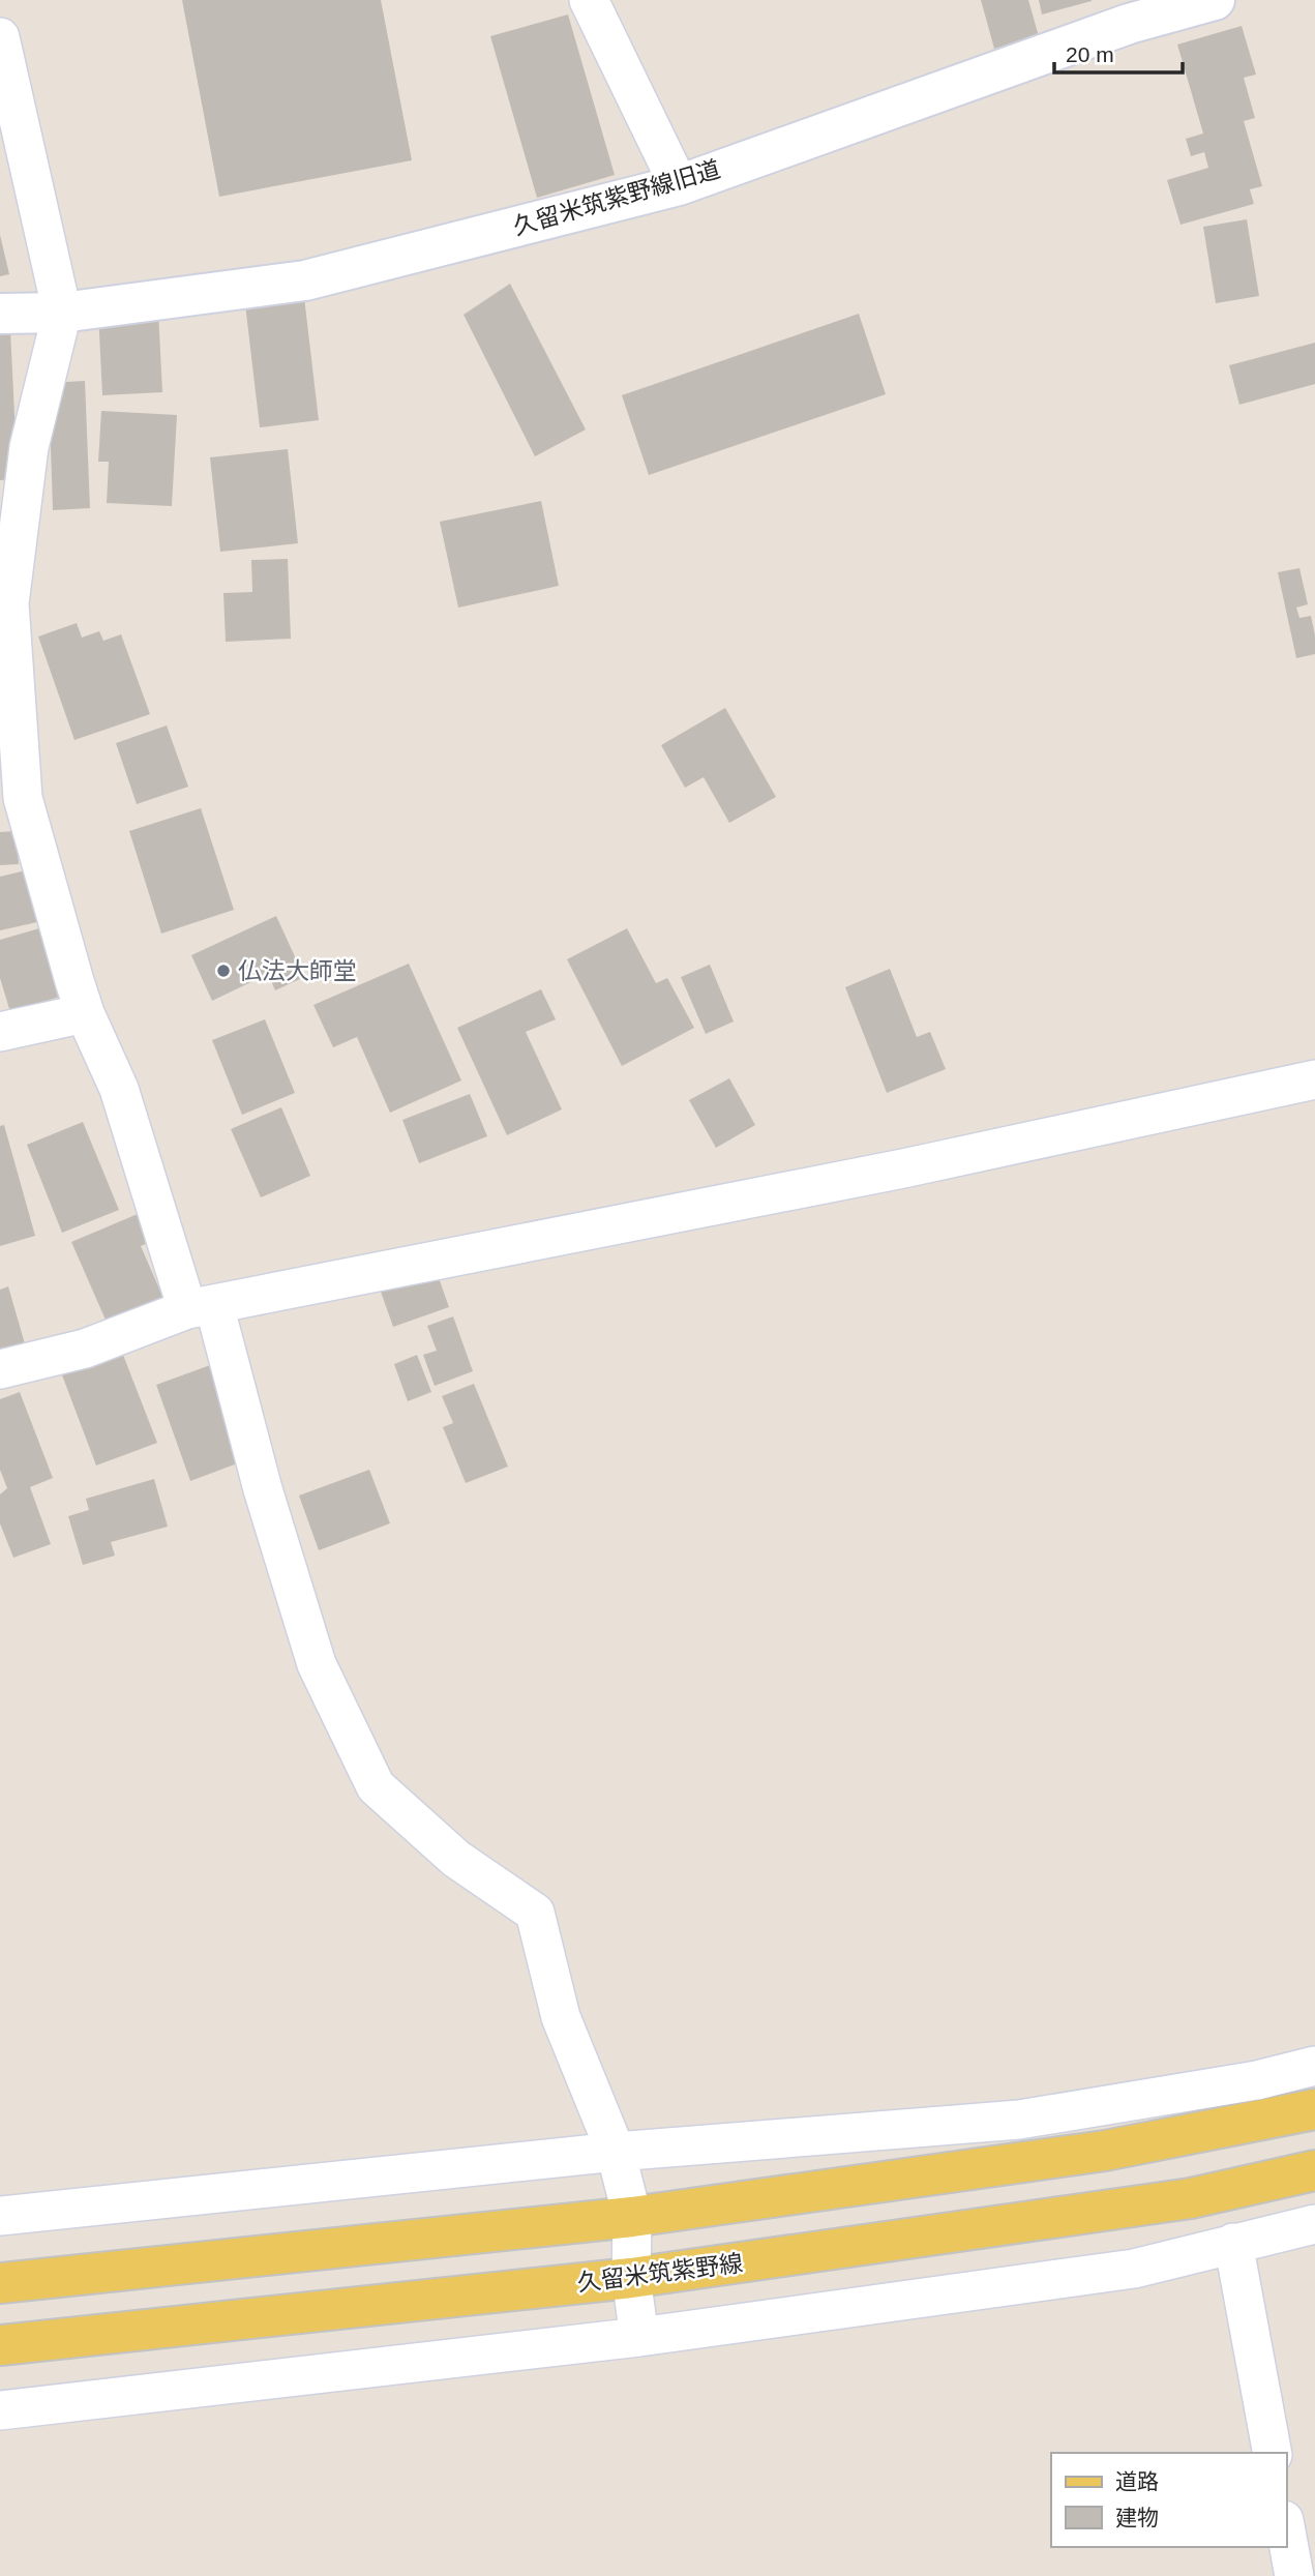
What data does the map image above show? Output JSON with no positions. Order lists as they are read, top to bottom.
{
  "streets": {
    "main road": ["久留米筑紫野線"],
    "street": ["久留米筑紫野線旧道"]
  },
  "places": ["仏法大師堂"],
  "legend": ["道路", "建物"],
  "scale_bar": "20 m"
}
